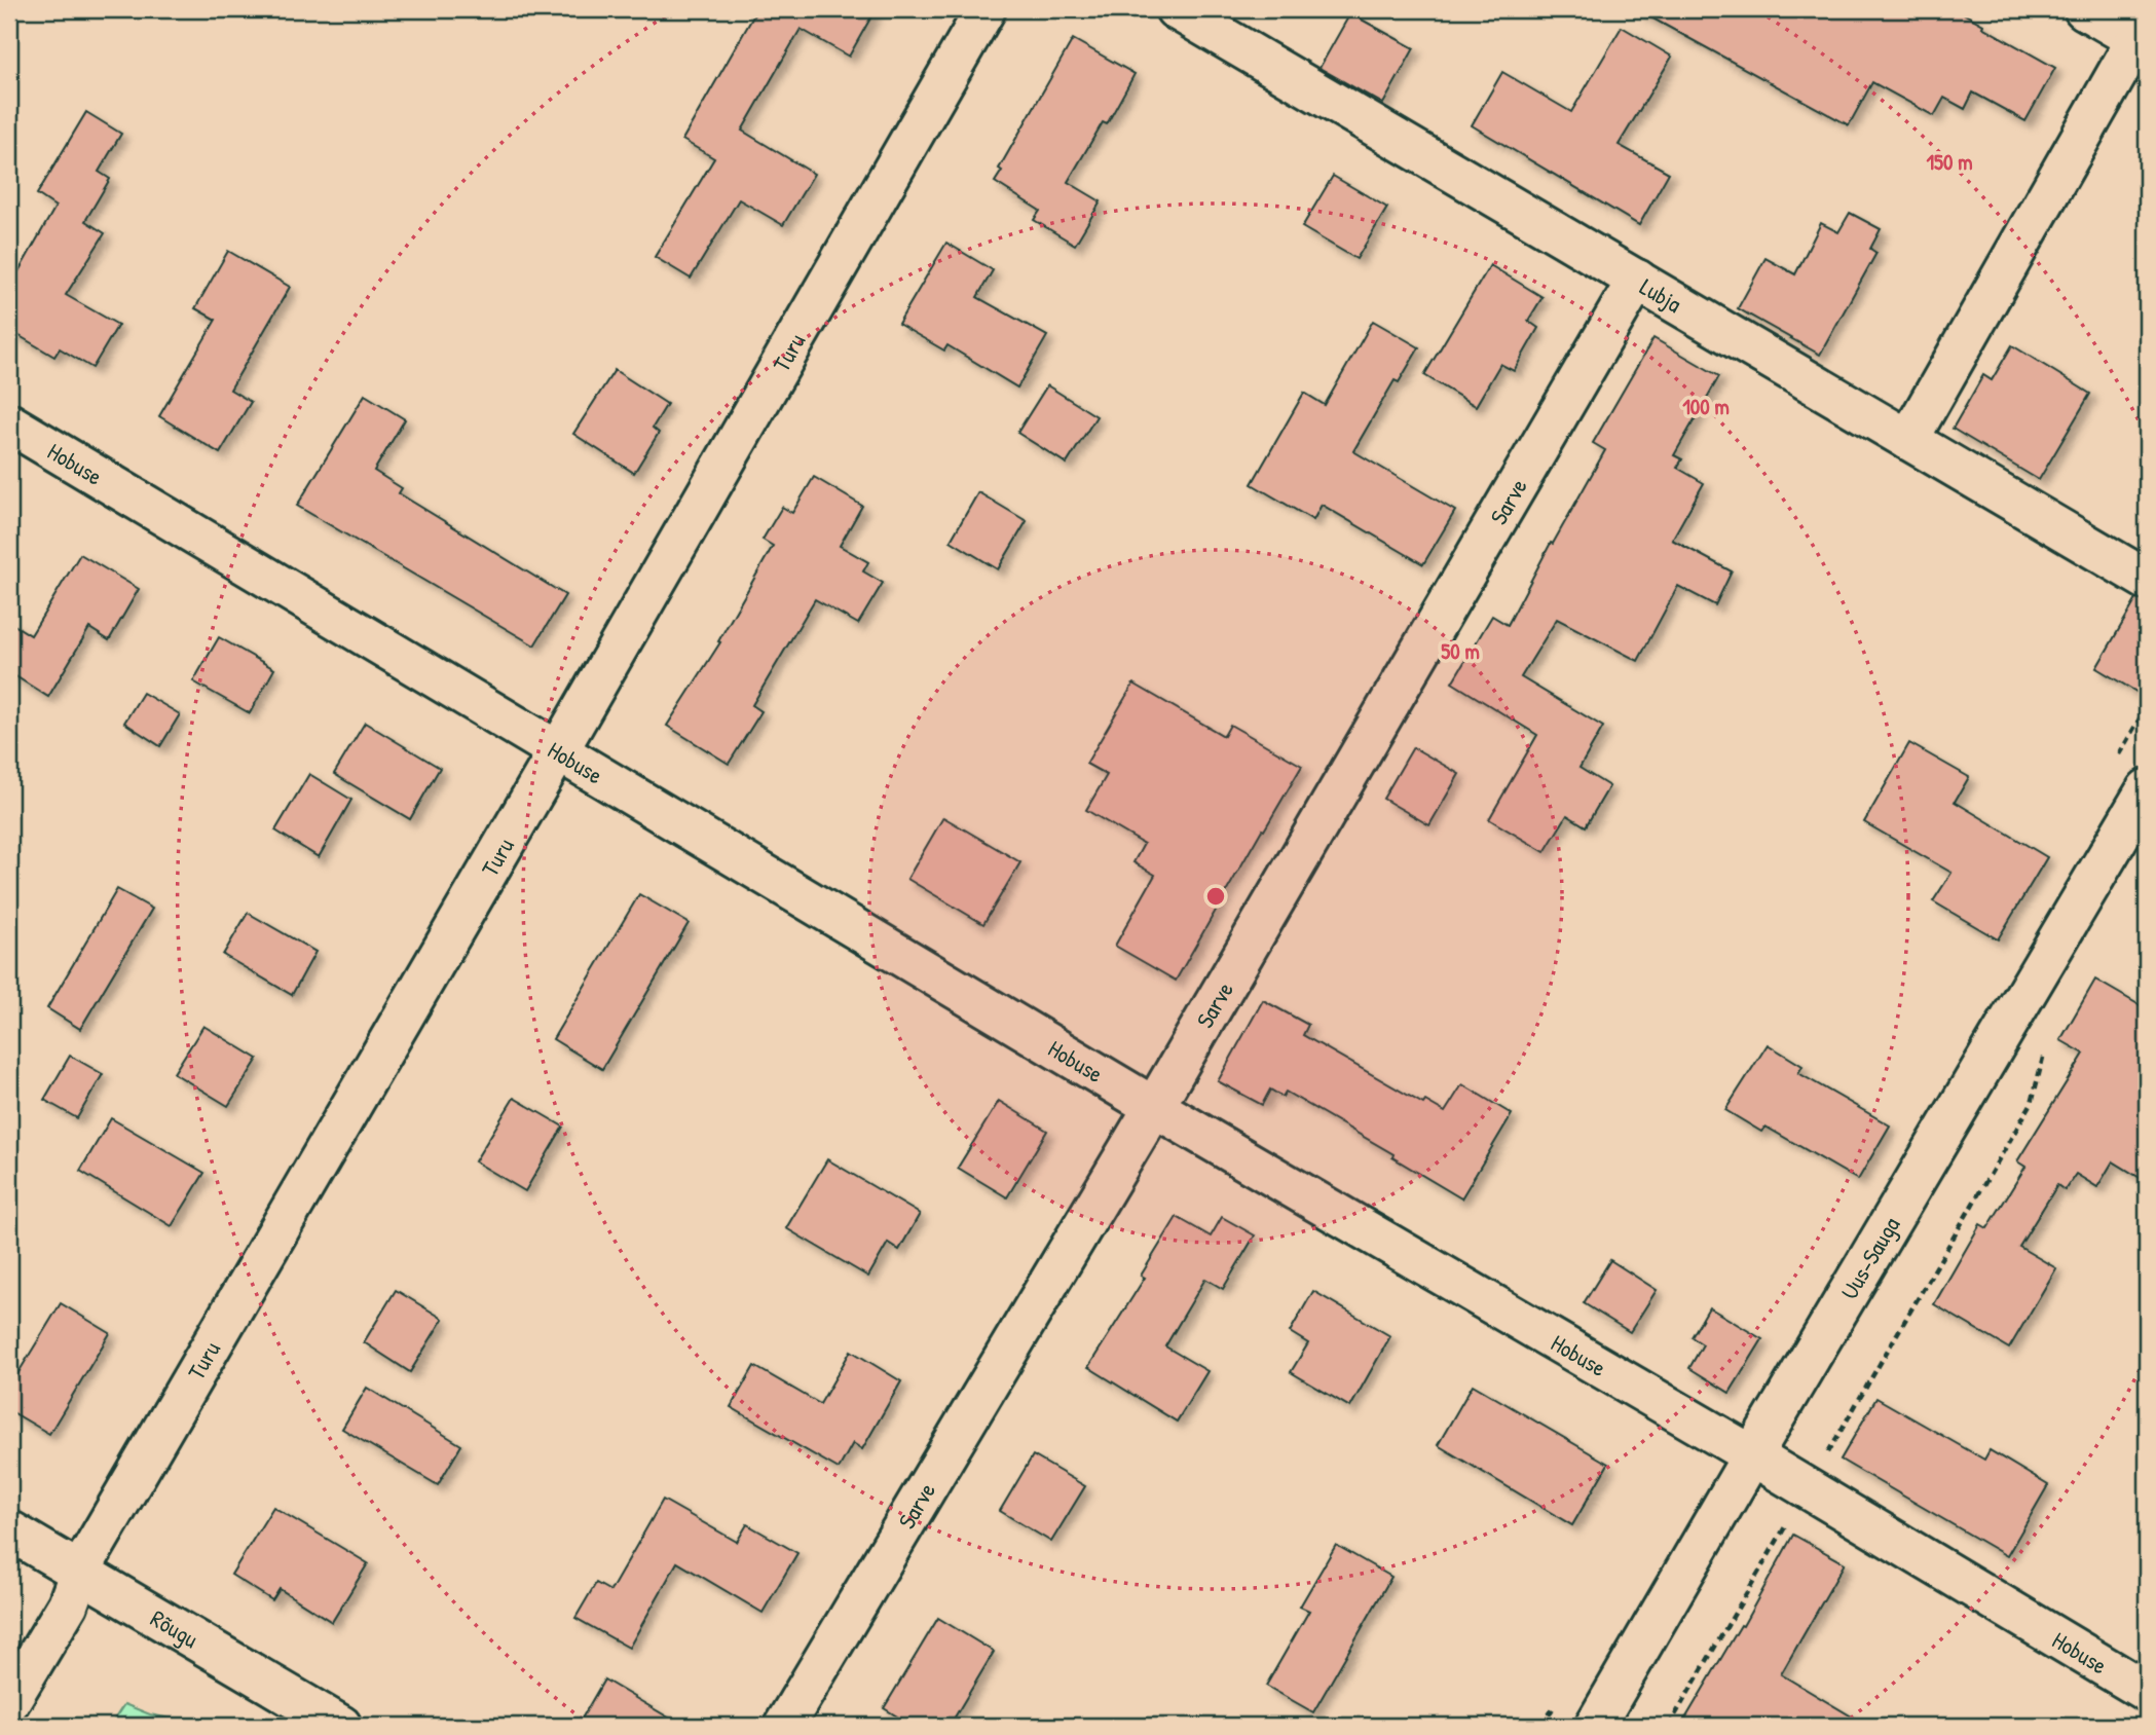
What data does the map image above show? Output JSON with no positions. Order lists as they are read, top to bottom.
{
  "streets": {
    "street": [
      "Lubja",
      "Turu",
      "Hobuse",
      "Sarve",
      "Uus-Sauga",
      "Rõugu"
    ]
  },
  "crossings": [
    ["Lubja", "Sarve"],
    ["Turu", "Hobuse"],
    ["Turu", "Rõugu"],
    ["Hobuse", "Sarve"],
    ["Hobuse", "Uus-Sauga"]
  ],
  "rings": ["150 m", "100 m", "50 m"]
}
